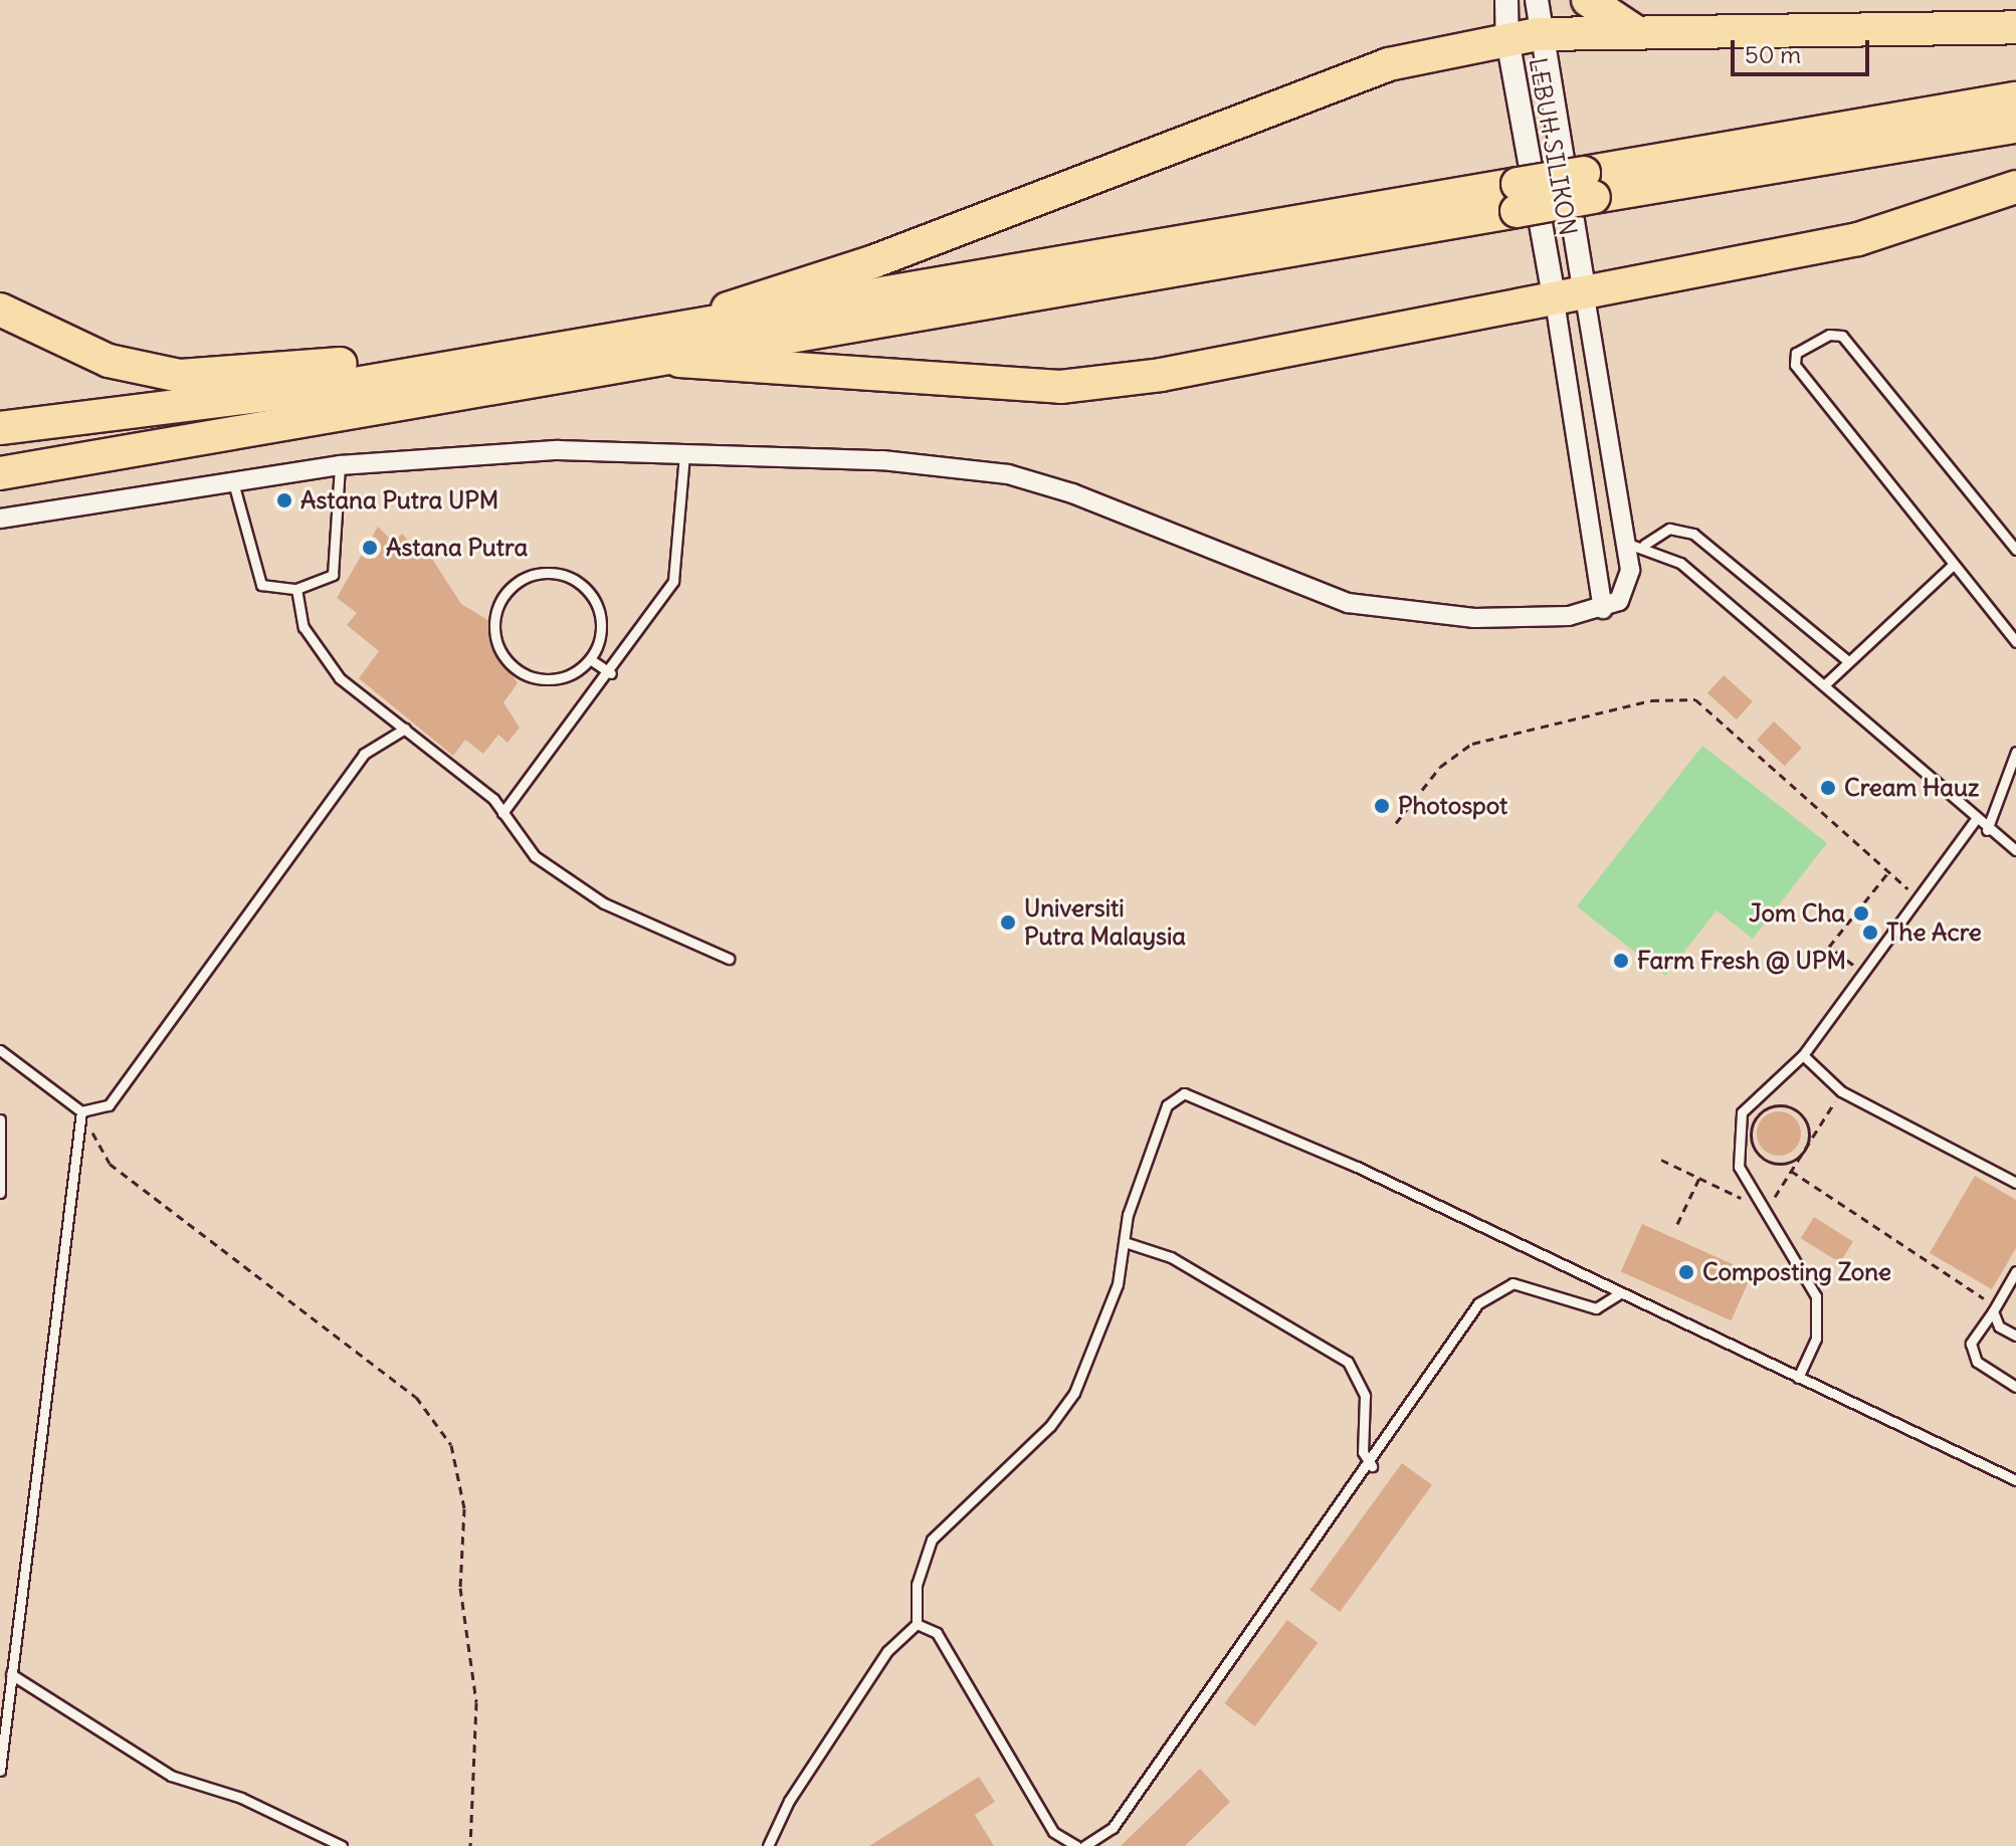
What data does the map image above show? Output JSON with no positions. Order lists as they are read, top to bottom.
{
  "streets": {
    "street": ["LEBUH SILIKON"]
  },
  "places": [
    "Astana Putra UPM",
    "Astana Putra",
    "Cream Hauz",
    "Photospot",
    "Jom Cha",
    "Universiti Putra Malaysia",
    "The Acre",
    "Farm Fresh @ UPM",
    "Composting Zone"
  ],
  "scale_bar": "50 m"
}
